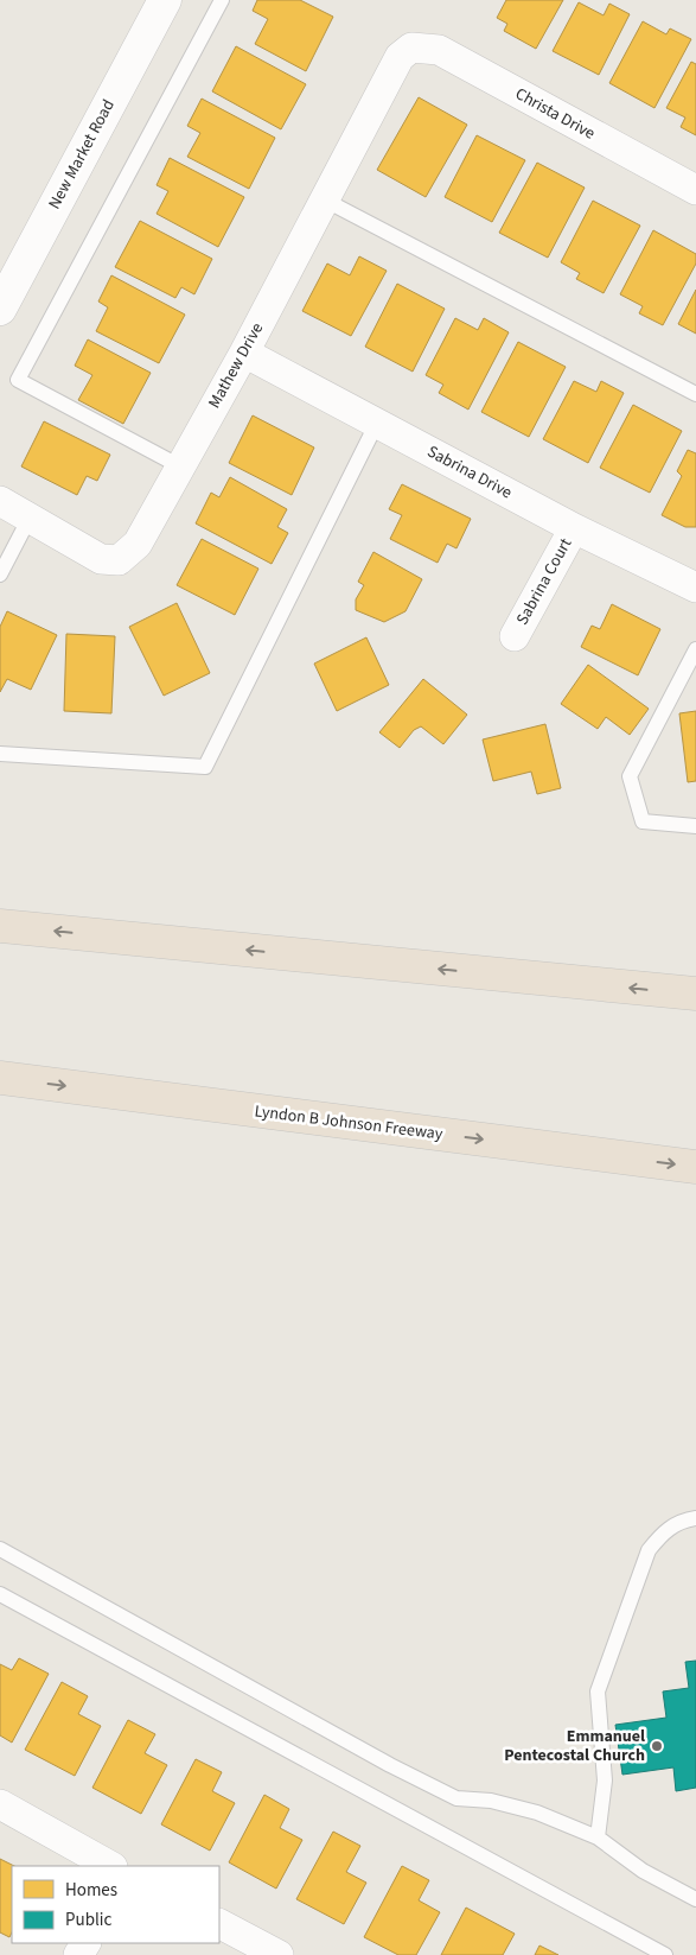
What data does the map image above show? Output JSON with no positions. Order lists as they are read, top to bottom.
{
  "streets": {
    "highway": ["Lyndon B Johnson Freeway"],
    "street": [
      "Christa Drive",
      "New Market Road",
      "Mathew Drive",
      "Sabrina Drive",
      "Sabrina Court"
    ]
  },
  "crossings": [
    ["Christa Drive", "Mathew Drive"],
    ["Mathew Drive", "Sabrina Drive"],
    ["Sabrina Drive", "Sabrina Court"]
  ],
  "places": ["Emmanuel Pentecostal Church"],
  "legend": ["Homes", "Public"]
}
